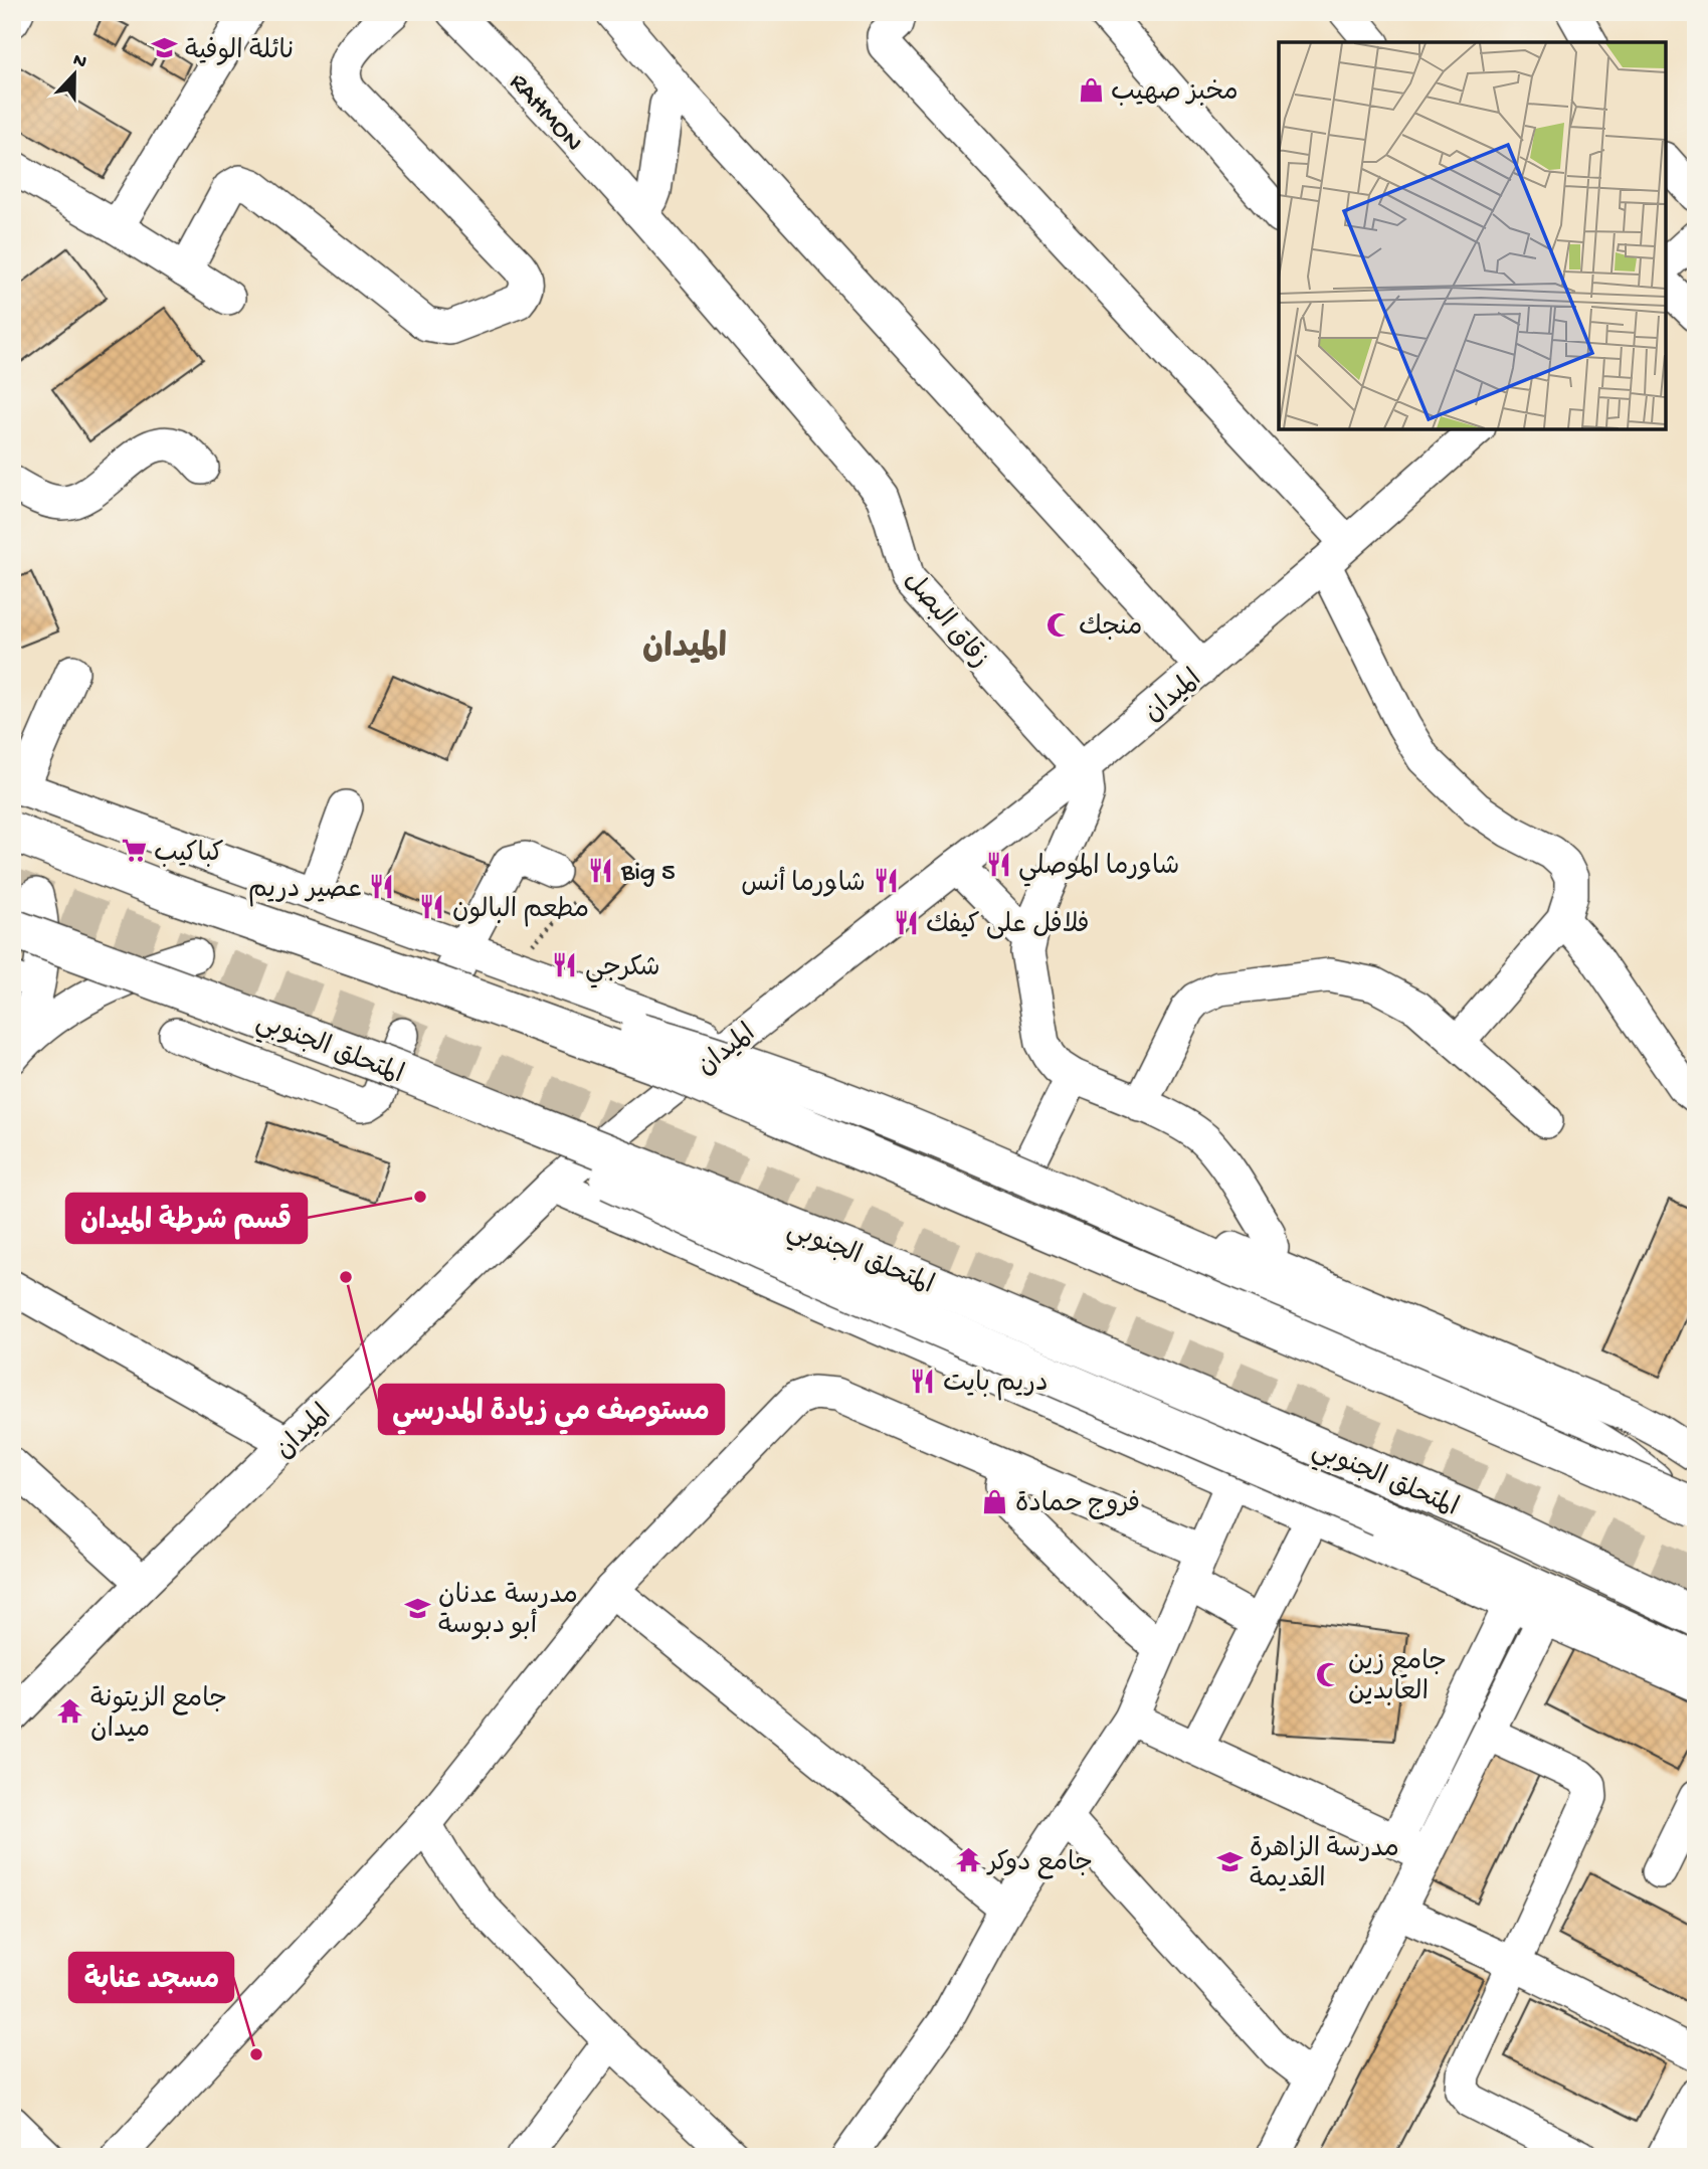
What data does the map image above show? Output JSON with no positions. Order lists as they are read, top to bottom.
{
  "streets": {
    "main road": ["المتحلق الجنوبي"],
    "street": ["RAHMON", "زقاق البصل", "الميدان"]
  },
  "crossings": [
    ["RAHMON", "زقاق البصل"],
    ["زقاق البصل", "الميدان"]
  ],
  "districts": ["الميدان"],
  "places": {
    "school or university": ["نائلة الوفية", "مدرسة عدنان أبو دبوسة", "مدرسة الزاهرة القديمة"],
    "shop": ["مخبز صهيب", "فروج حمادة"],
    "mosque": ["منجك", "جامع زين العابدين"],
    "supermarket": ["كباكيب"],
    "restaurant": [
      "شاورما الموصلي",
      "Big 5",
      "شاورما أنس",
      "عصير دريم",
      "مطعم البالون",
      "فلافل على كيفك",
      "شكرجي",
      "دريم بايت"
    ],
    "other": ["قسم شرطة الميدان", "مستوصف مي زيادة المدرسي", "مسجد عنابة"],
    "temple": ["جامع الزيتونة ميدان", "جامع دوكر"]
  },
  "north": "top"
}
